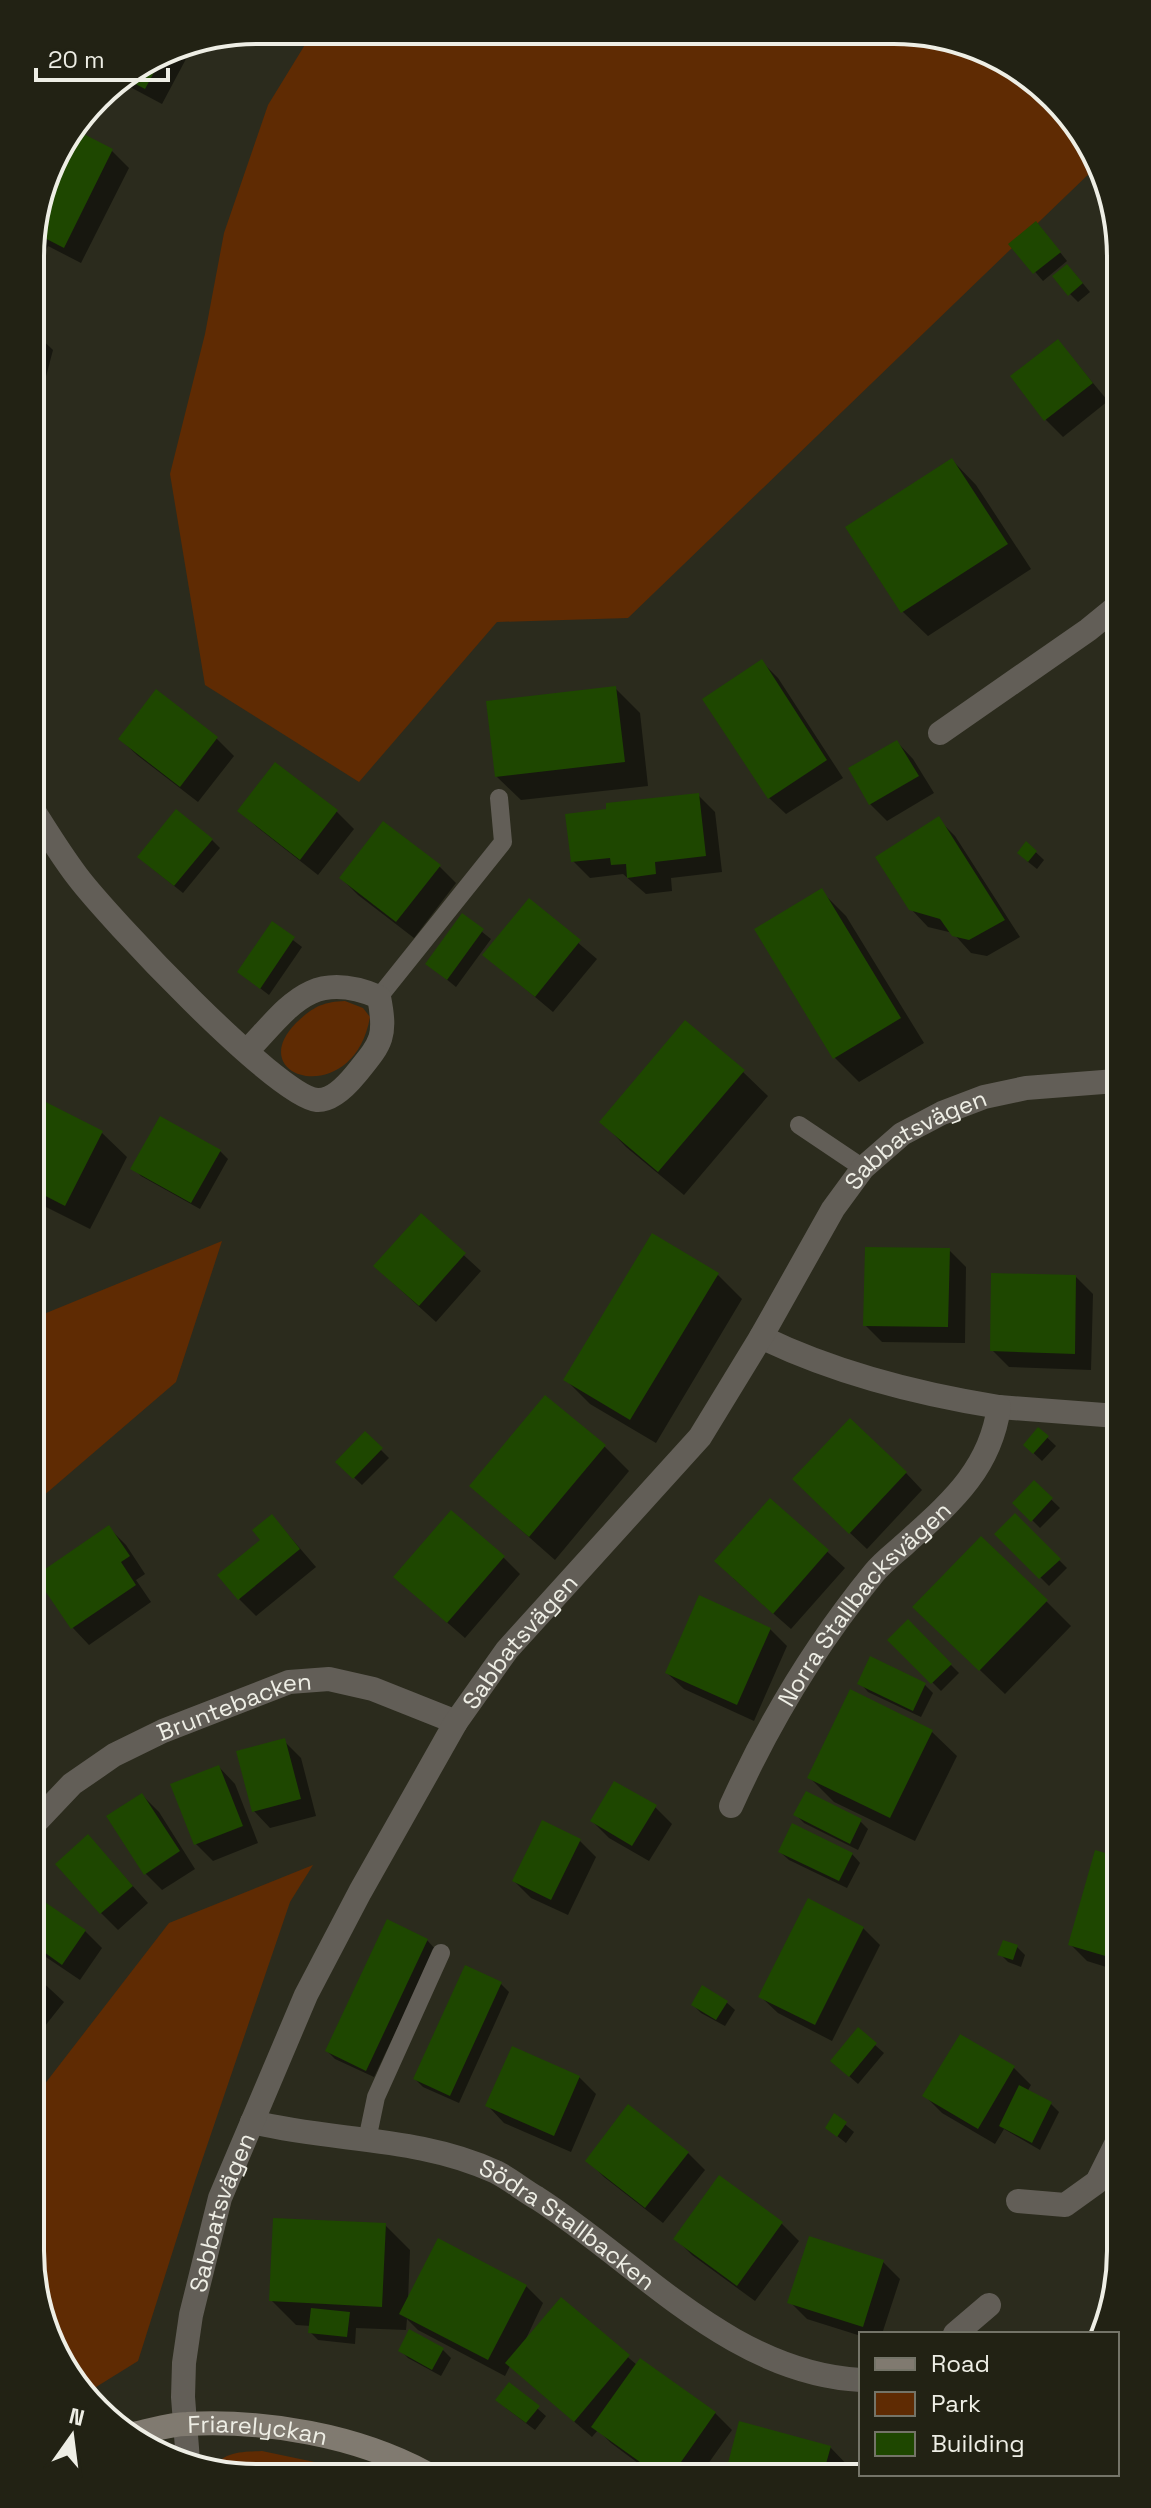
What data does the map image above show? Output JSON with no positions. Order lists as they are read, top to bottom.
{
  "streets": {
    "street": [
      "Sabbatsvägen",
      "Norra Stallbacksvägen",
      "Bruntebacken",
      "Södra Stallbacken",
      "Friarelyckan"
    ]
  },
  "crossings": [
    ["Sabbatsvägen", "Bruntebacken"],
    ["Sabbatsvägen", "Södra Stallbacken"],
    ["Sabbatsvägen", "Friarelyckan"]
  ],
  "legend": ["Road", "Park", "Building"],
  "scale_bar": "20 m",
  "north": "top"
}
